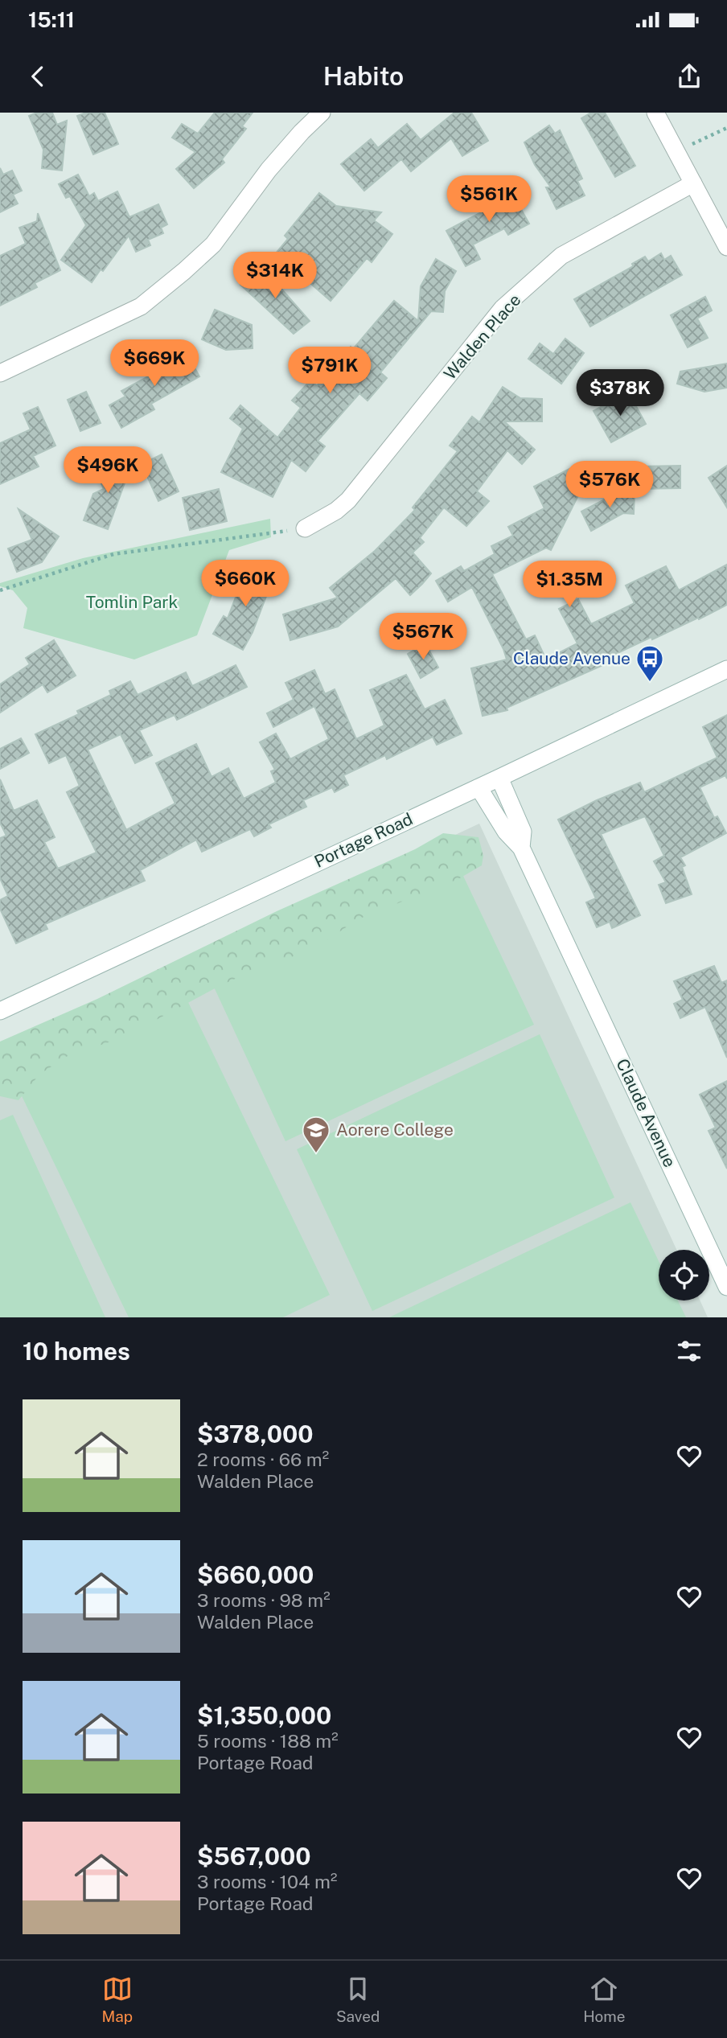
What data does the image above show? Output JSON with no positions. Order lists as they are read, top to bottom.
{
  "streets": {
    "main road": ["Walden Place", "Portage Road", "Claude Avenue"]
  },
  "crossings": [
    ["Portage Road", "Claude Avenue"]
  ],
  "parks": ["Tomlin Park"],
  "places": {
    "bus stop": ["Claude Avenue"],
    "school or university": ["Aorere College"]
  },
  "page": {
    "status": "15:11",
    "header": "Habito",
    "price": [
      "$561K",
      "$314K",
      "$669K",
      "$791K",
      "$378K",
      "$496K",
      "$576K",
      "$660K",
      "$1.35M",
      "$567K"
    ],
    "heading": "10 homes",
    "list": [
      {
        "name": "$378,000",
        "note": "2 rooms · 66 m² · Walden Place"
      },
      {
        "name": "$660,000",
        "note": "3 rooms · 98 m² · Walden Place"
      },
      {
        "name": "$1,350,000",
        "note": "5 rooms · 188 m² · Portage Road"
      },
      {
        "name": "$567,000",
        "note": "3 rooms · 104 m² · Portage Road"
      }
    ],
    "tabs": ["Map", "Saved", "Home"]
  }
}
